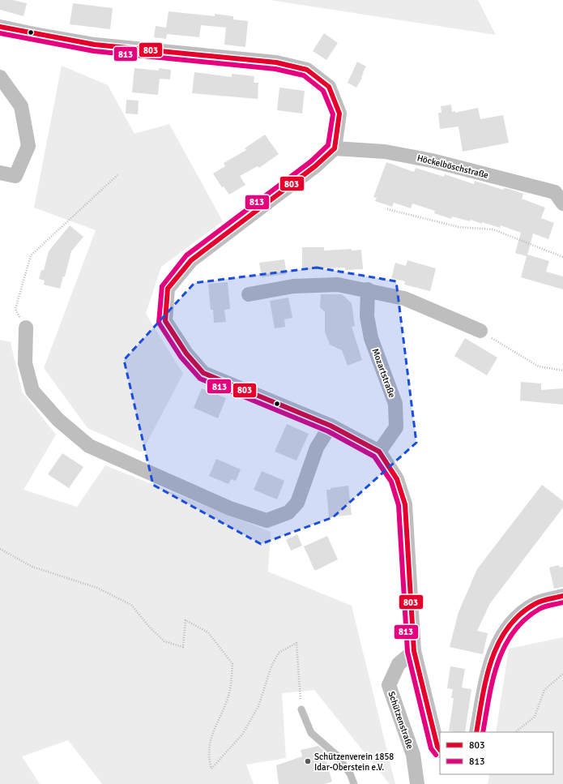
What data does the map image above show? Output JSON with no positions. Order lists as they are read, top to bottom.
{
  "streets": {
    "street": ["Höckelböschstraße", "Mozartstraße", "Schützenstraße"]
  },
  "places": ["Schützenverein 1858 Idar-Oberstein e.V."],
  "lines": ["transit line 803", "transit line 813"],
  "legend": ["803", "813"]
}
